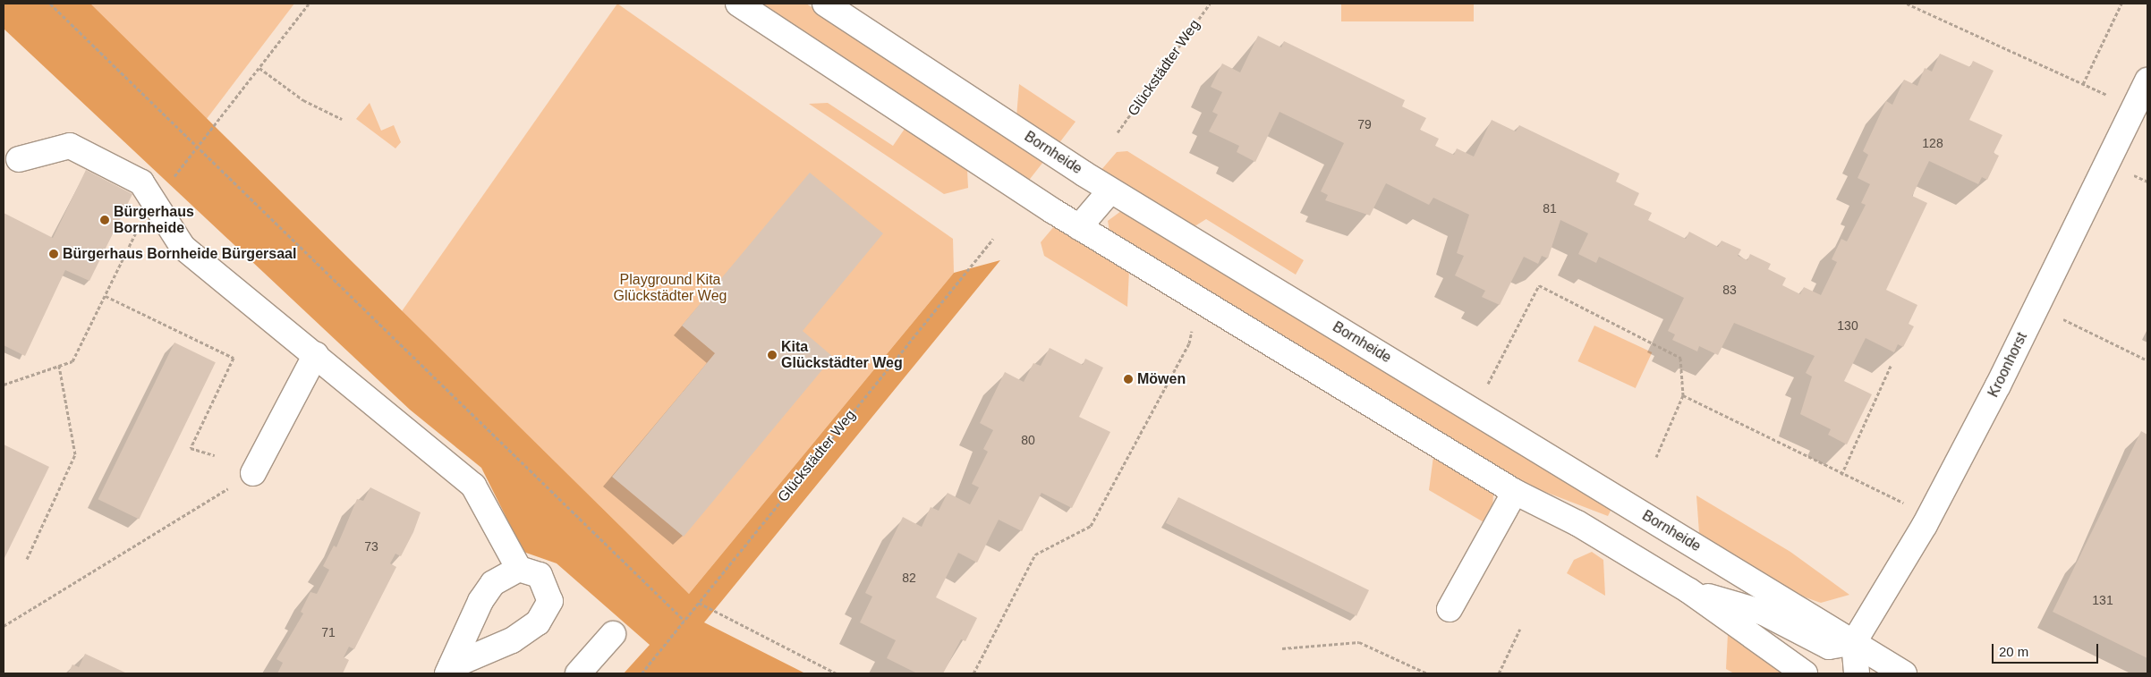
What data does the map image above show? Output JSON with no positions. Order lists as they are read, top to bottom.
{
  "streets": {
    "street": ["Bornheide", "Kroonhorst"],
    "path": ["Glückstädter Weg"]
  },
  "crossings": [
    ["Bornheide", "Kroonhorst"]
  ],
  "parks": ["Playground Kita Glückstädter Weg"],
  "places": [
    "Bürgerhaus Bornheide",
    "Bürgerhaus Bornheide Bürgersaal",
    "Kita Glückstädter Weg",
    "Möwen"
  ],
  "house_numbers": [
    "79",
    "128",
    "81",
    "83",
    "130",
    "80",
    "73",
    "82",
    "131",
    "71"
  ],
  "scale_bar": "20 m"
}
